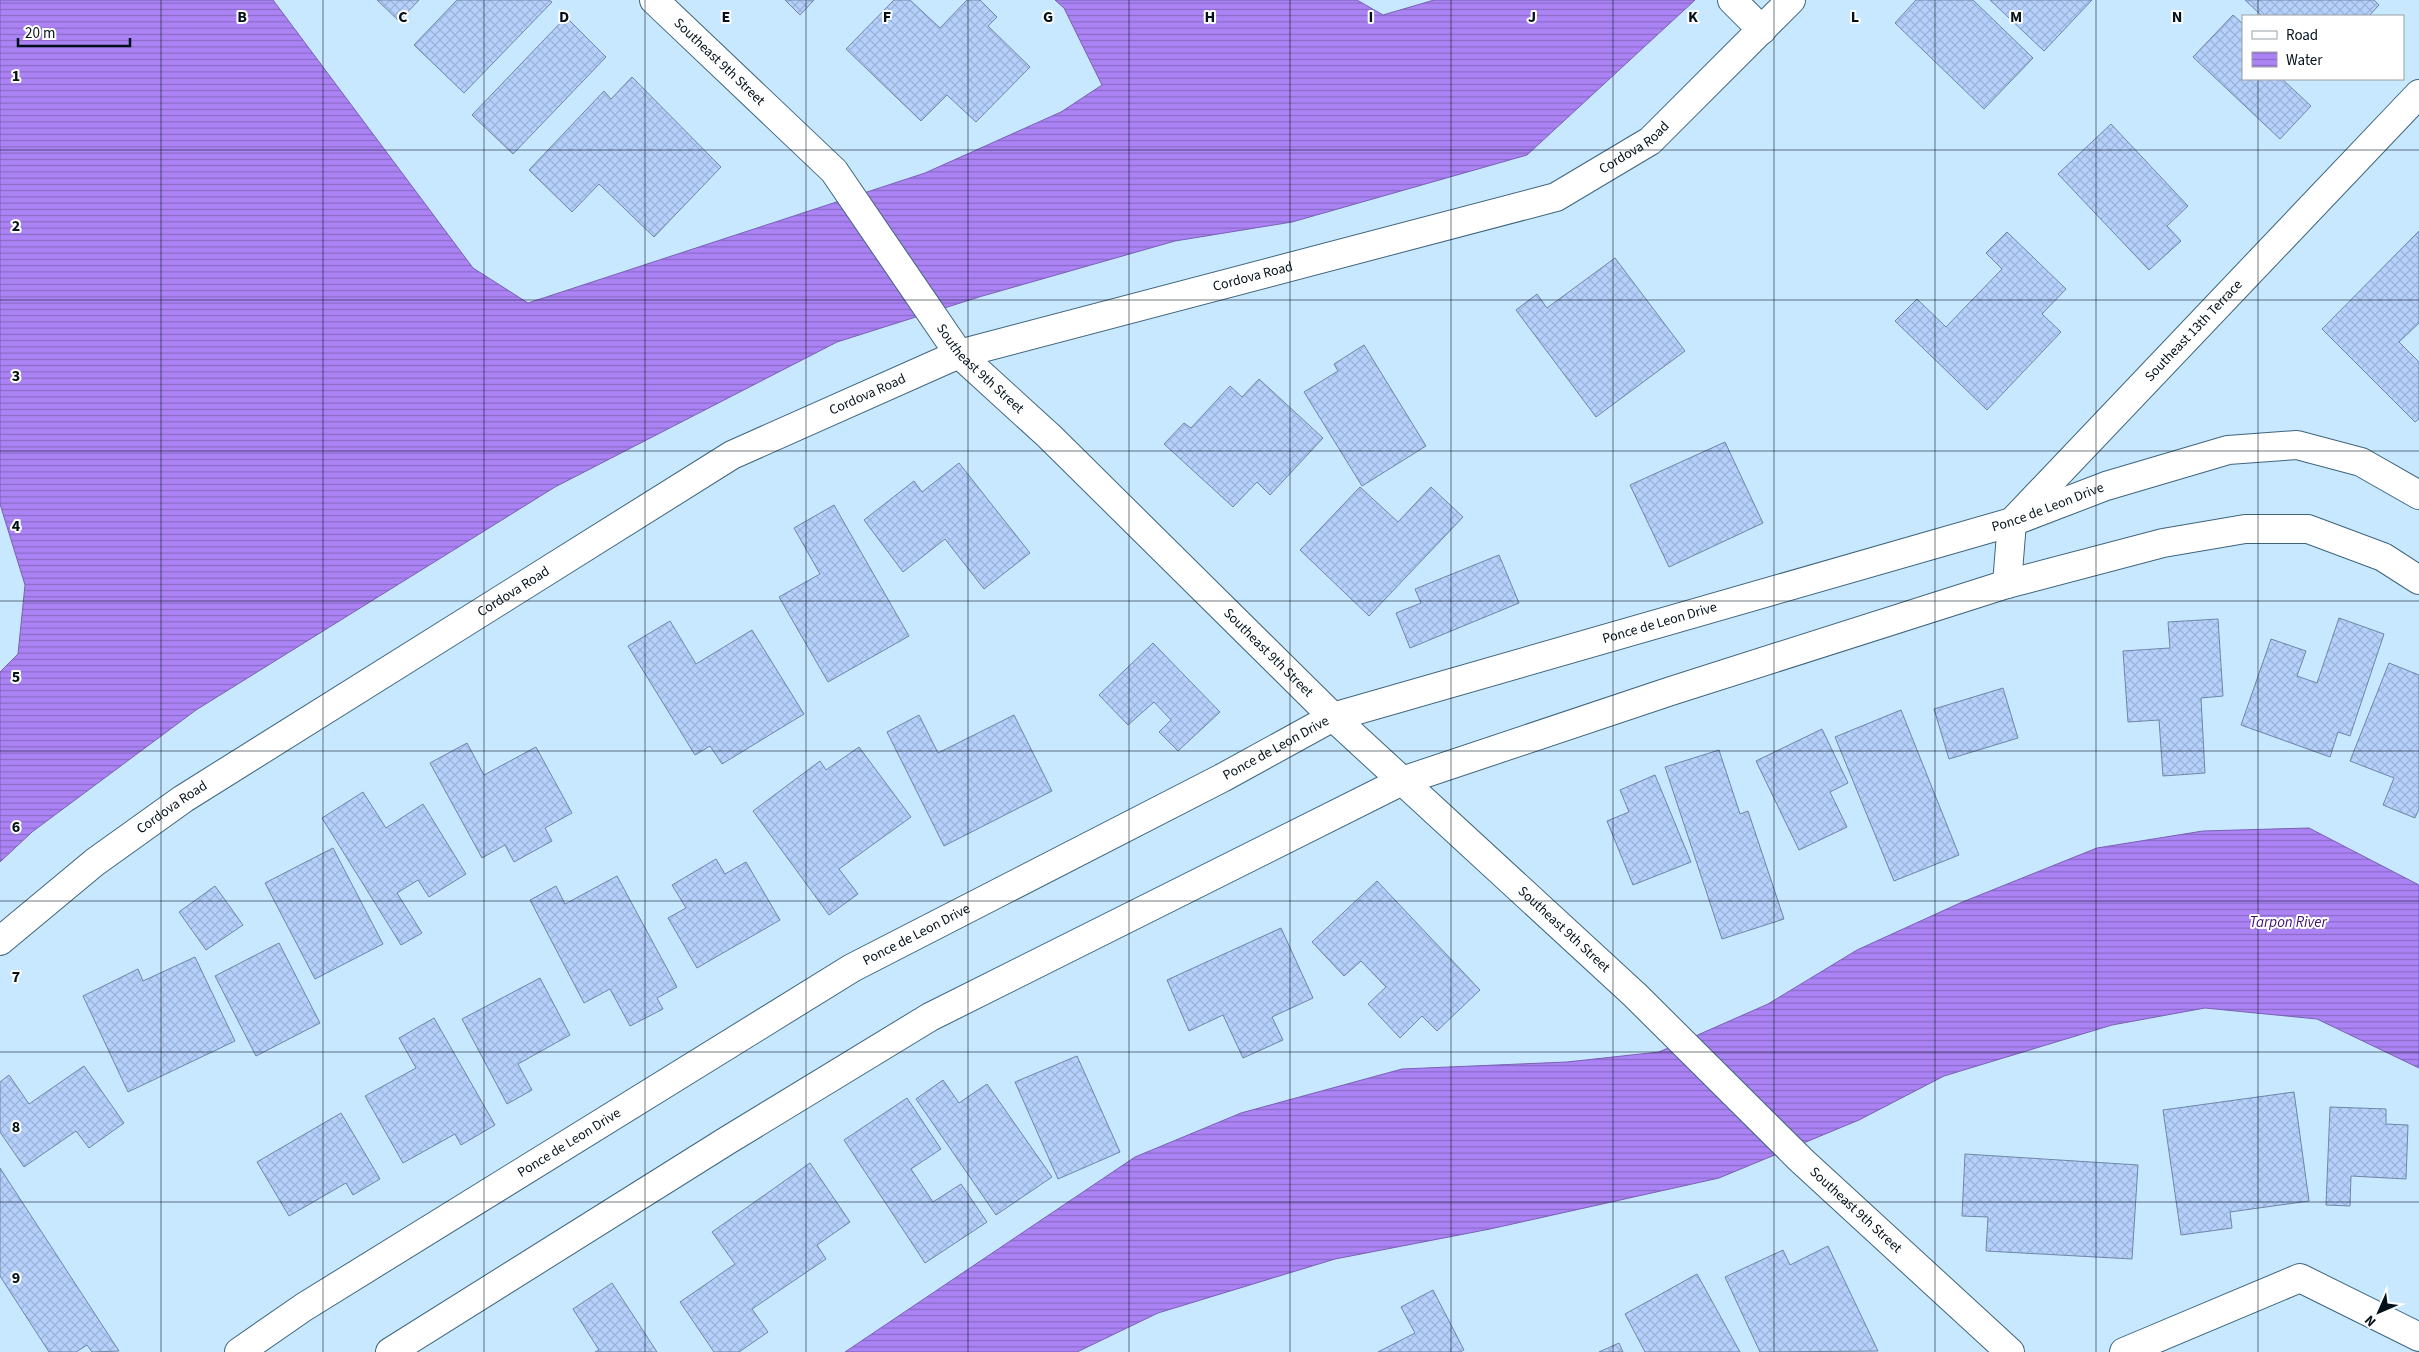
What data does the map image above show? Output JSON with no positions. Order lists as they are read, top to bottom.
{
  "streets": {
    "street": [
      "Southeast 9th Street",
      "Cordova Road",
      "Southeast 13th Terrace",
      "Ponce de Leon Drive"
    ]
  },
  "crossings": [
    ["Southeast 9th Street", "Cordova Road"],
    ["Southeast 9th Street", "Ponce de Leon Drive"],
    ["Southeast 13th Terrace", "Ponce de Leon Drive"]
  ],
  "water": ["Tarpon River"],
  "legend": ["Road", "Water"],
  "scale_bar": "20 m",
  "north": "bottom left",
  "grid": {
    "columns": [
      "B",
      "C",
      "D",
      "E",
      "F",
      "G",
      "H",
      "I",
      "J",
      "K",
      "L",
      "M",
      "N"
    ],
    "rows": [
      "1",
      "2",
      "3",
      "4",
      "5",
      "6",
      "7",
      "8",
      "9"
    ]
  }
}
